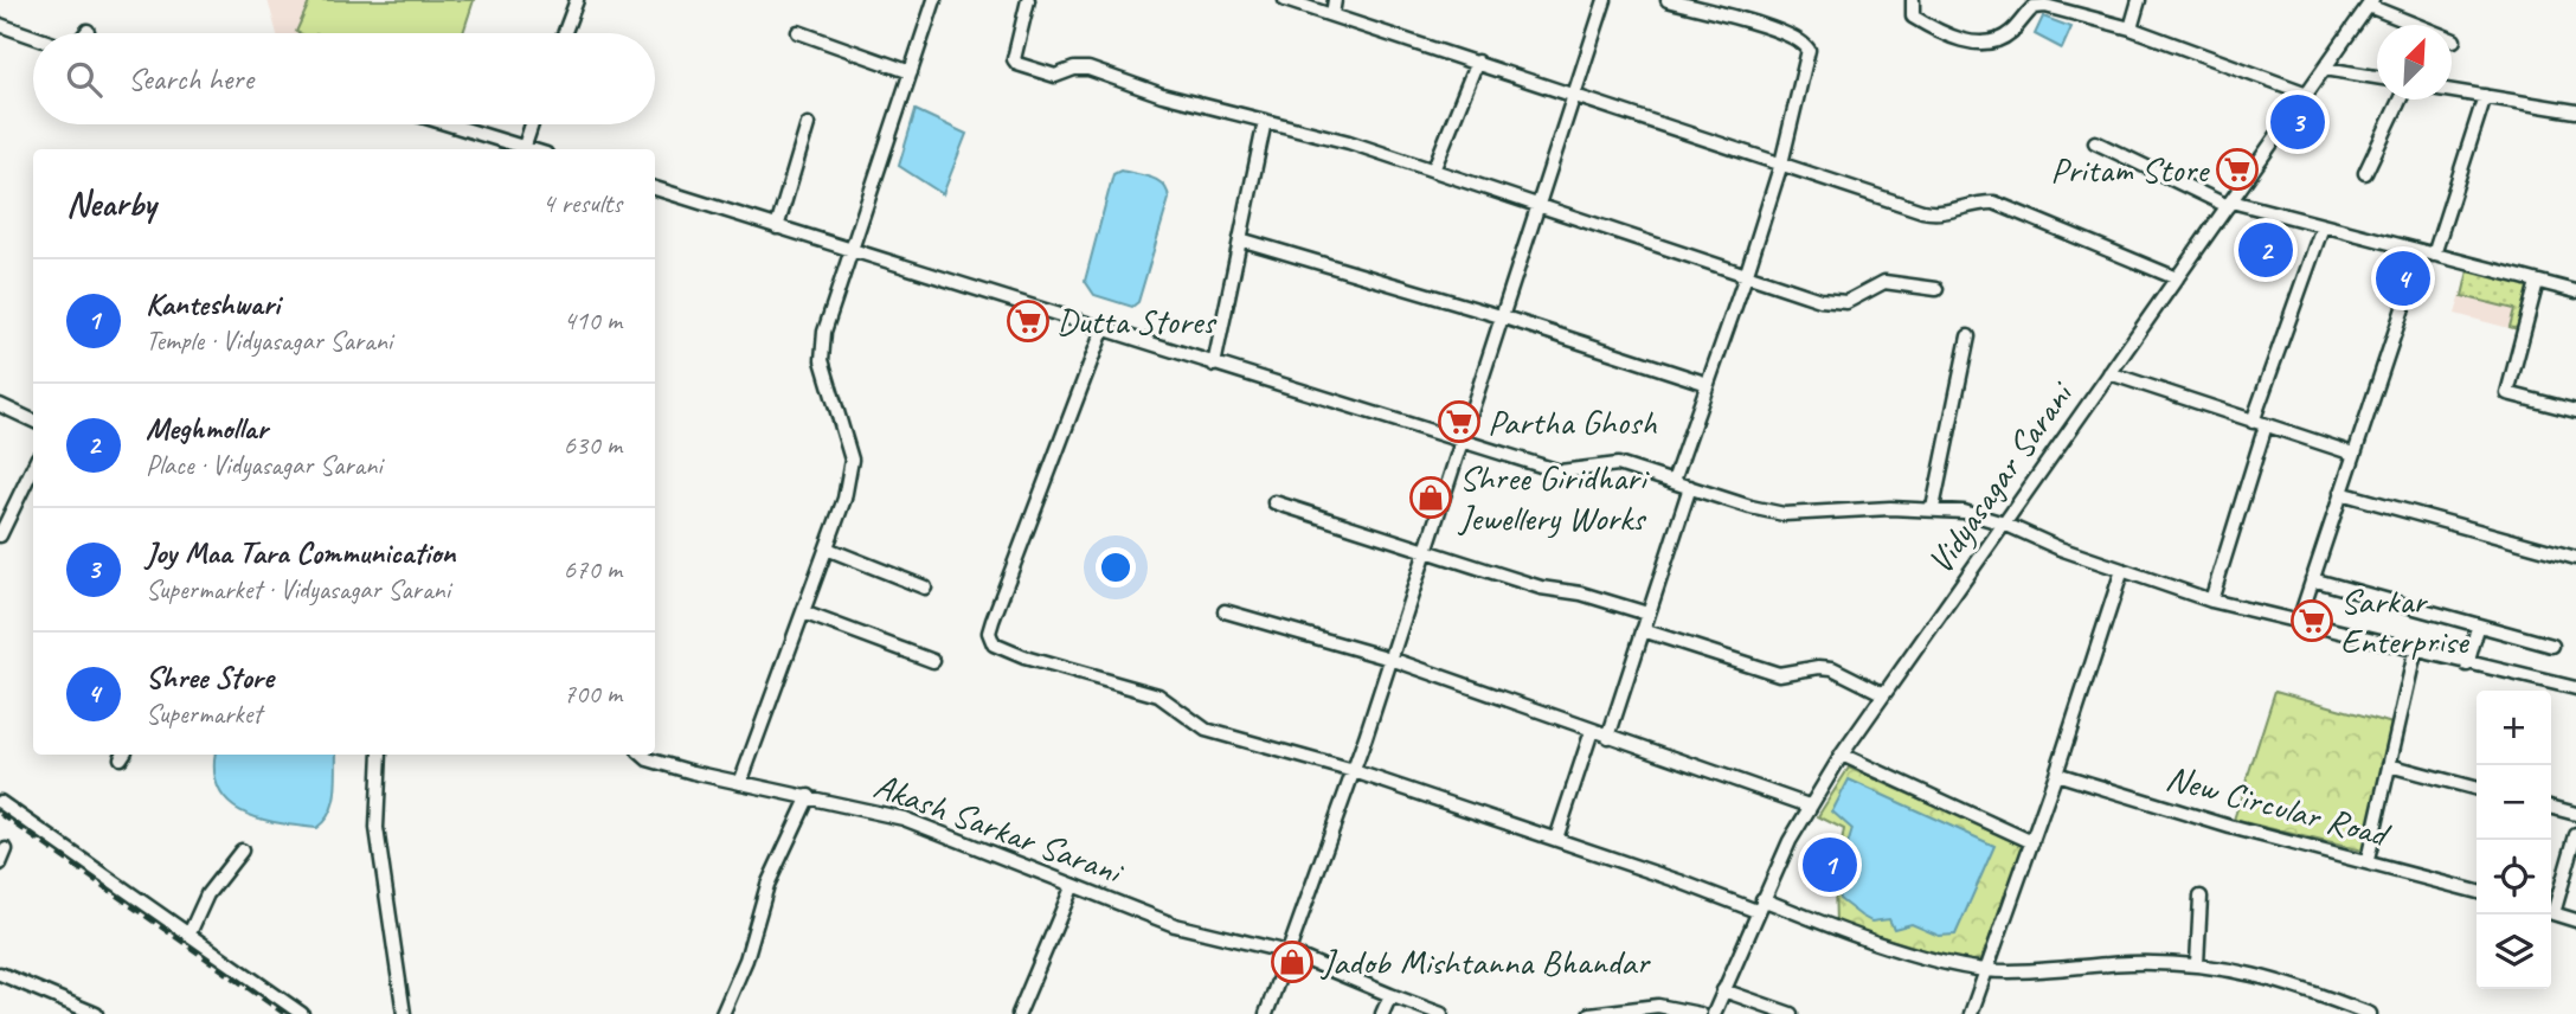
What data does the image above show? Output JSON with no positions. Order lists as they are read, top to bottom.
{
  "streets": {
    "street": ["Vidyasagar Sarani", "New Circular Road", "Akash Sarkar Sarani"]
  },
  "places": {
    "supermarket": [
      "Pritam Store",
      "Dutta Stores",
      "Partha Ghosh",
      "Sarkar Enterprise"
    ],
    "shop": ["Shree Giridhari Jewellery Works", "Jadob Mishtanna Bhandar"]
  },
  "north": "top right",
  "page": {
    "search": "Search here",
    "pins": [
      "3",
      "2",
      "4",
      "1"
    ],
    "heading": ["Nearby", "4 results"],
    "list": [
      {
        "mark": "1",
        "name": "Kanteshwari",
        "note": "Temple · Vidyasagar Sarani",
        "value": "410 m"
      },
      {
        "mark": "2",
        "name": "Meghmollar",
        "note": "Place · Vidyasagar Sarani",
        "value": "630 m"
      },
      {
        "mark": "3",
        "name": "Joy Maa Tara Communication",
        "note": "Supermarket · Vidyasagar Sarani",
        "value": "670 m"
      },
      {
        "mark": "4",
        "name": "Shree Store",
        "note": "Supermarket",
        "value": "700 m"
      }
    ],
    "map_buttons": ["+", "−"]
  }
}
